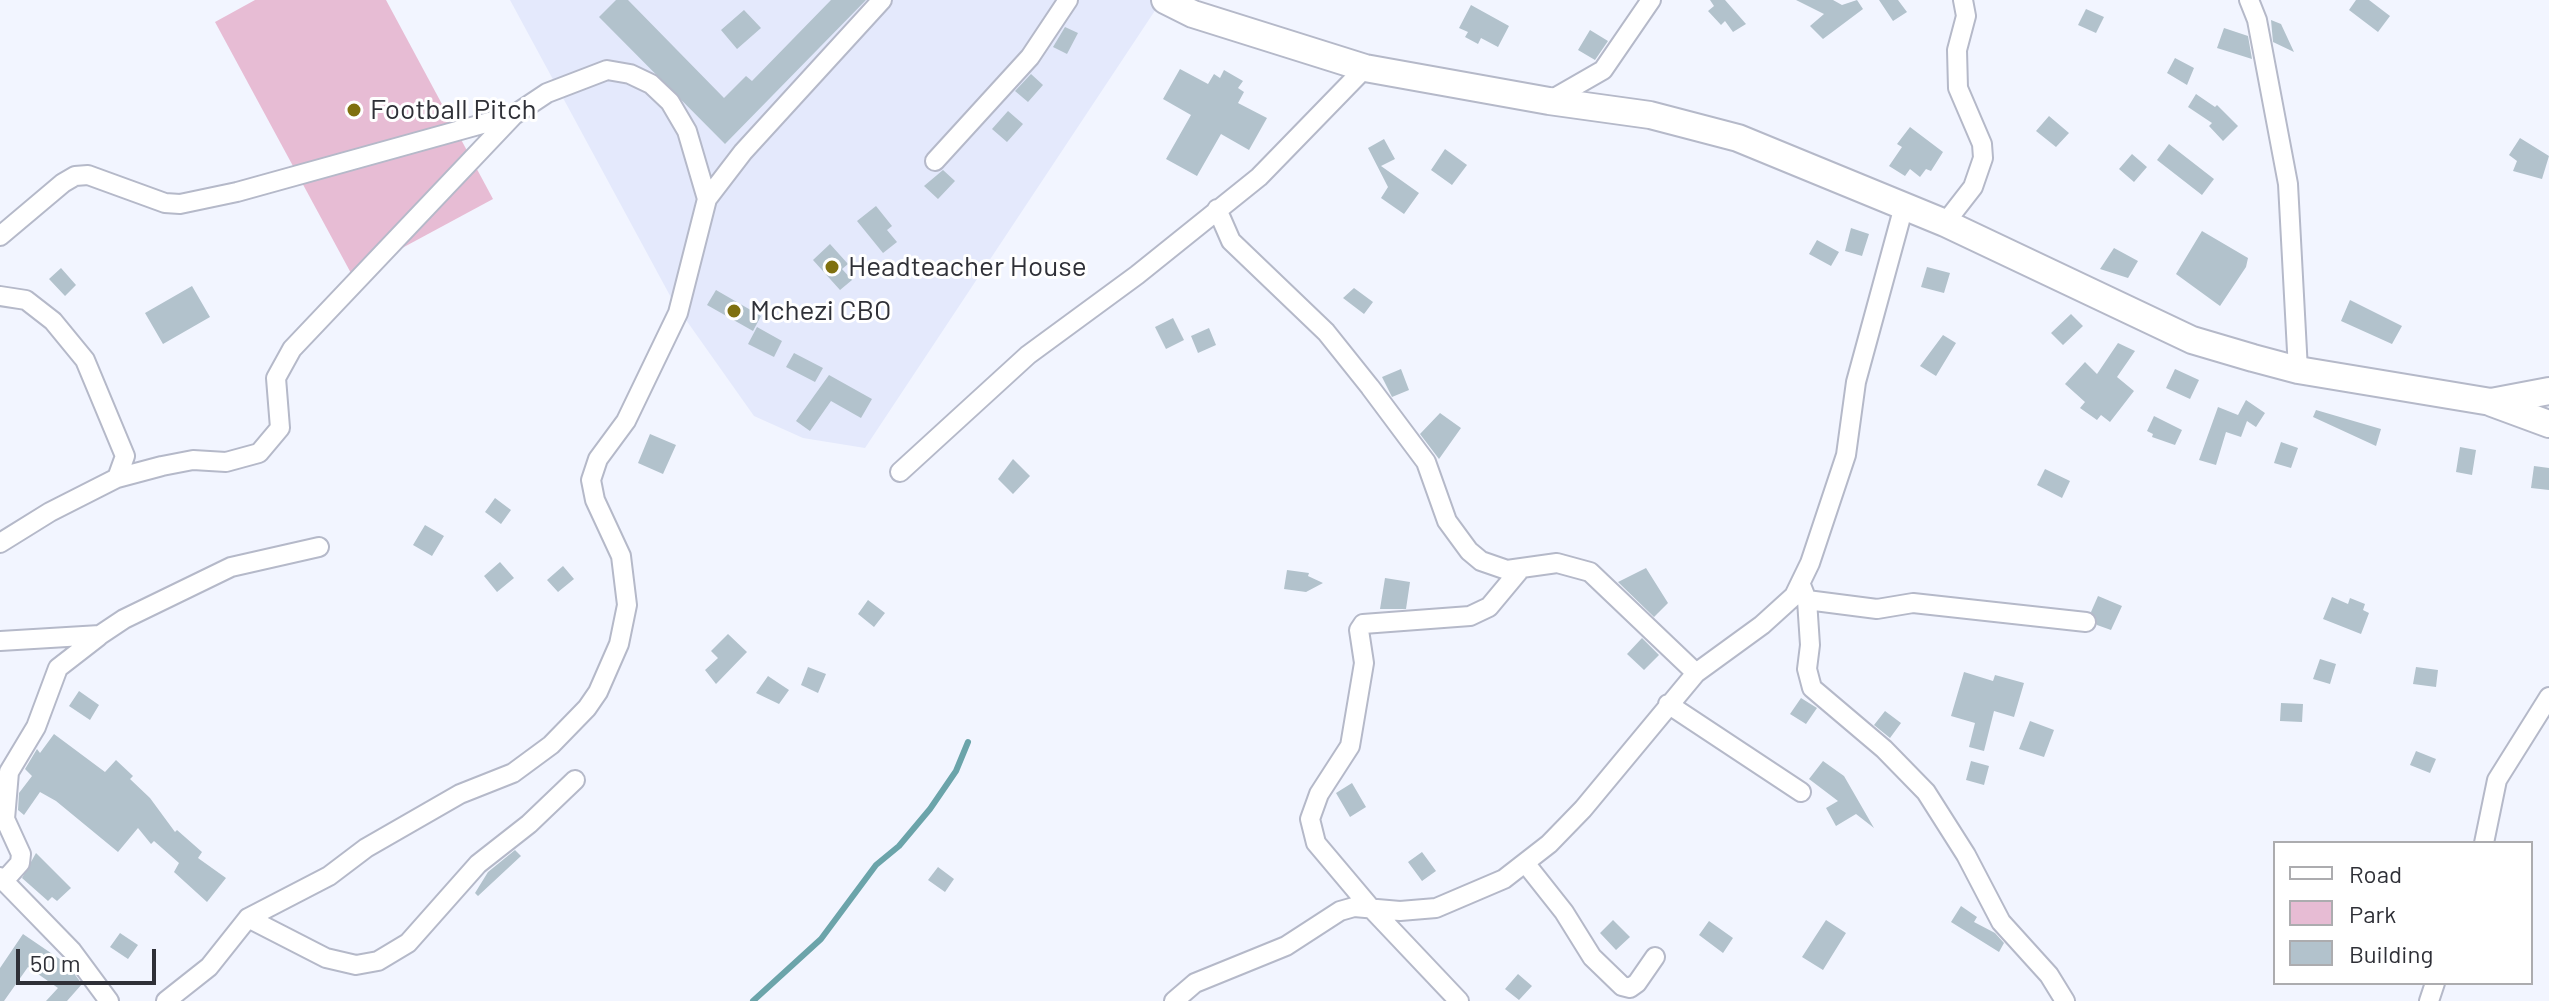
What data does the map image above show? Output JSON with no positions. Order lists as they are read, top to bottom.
{
  "places": ["Football Pitch", "Headteacher House", "Mchezi CBO"],
  "legend": ["Road", "Park", "Building"],
  "scale_bar": "50 m"
}
